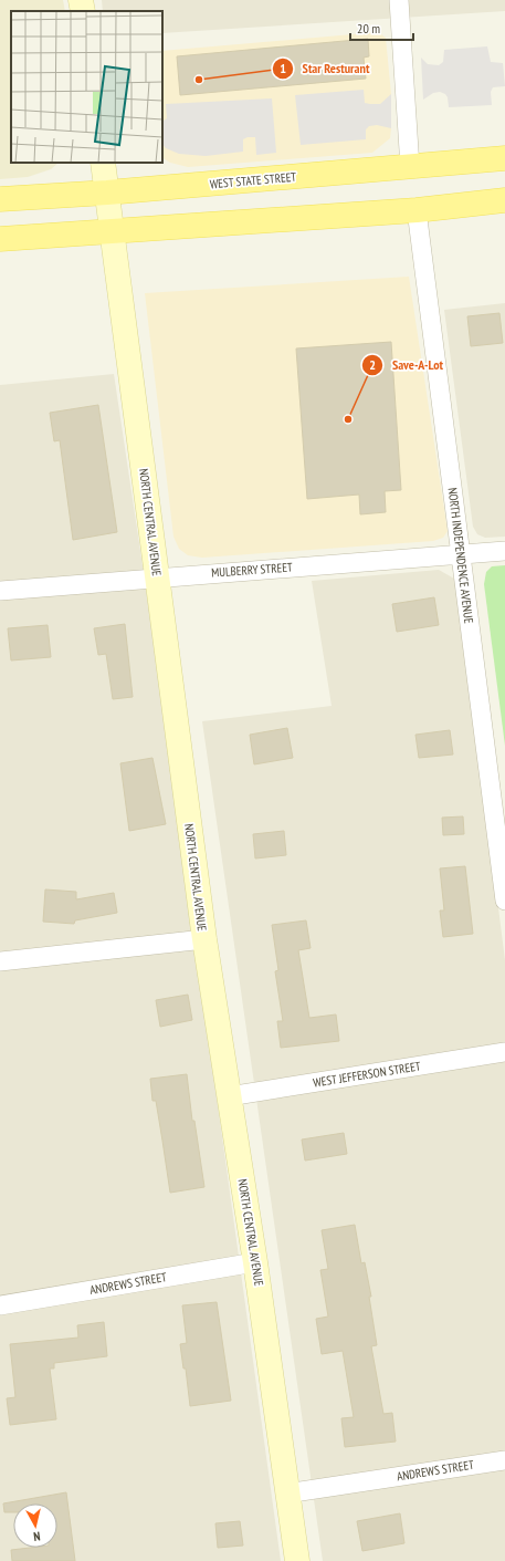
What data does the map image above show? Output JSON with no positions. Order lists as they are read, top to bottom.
{
  "streets": {
    "main road": ["WEST STATE STREET", "NORTH CENTRAL AVENUE"],
    "street": [
      "NORTH INDEPENDENCE AVENUE",
      "MULBERRY STREET",
      "WEST JEFFERSON STREET",
      "ANDREWS STREET"
    ]
  },
  "crossings": [
    ["WEST STATE STREET", "NORTH CENTRAL AVENUE"],
    ["NORTH CENTRAL AVENUE", "MULBERRY STREET"],
    ["NORTH CENTRAL AVENUE", "WEST JEFFERSON STREET"],
    ["NORTH CENTRAL AVENUE", "ANDREWS STREET"],
    ["NORTH INDEPENDENCE AVENUE", "MULBERRY STREET"]
  ],
  "places": ["Star Resturant", "Save-A-Lot"],
  "scale_bar": "20 m",
  "north": "bottom"
}
